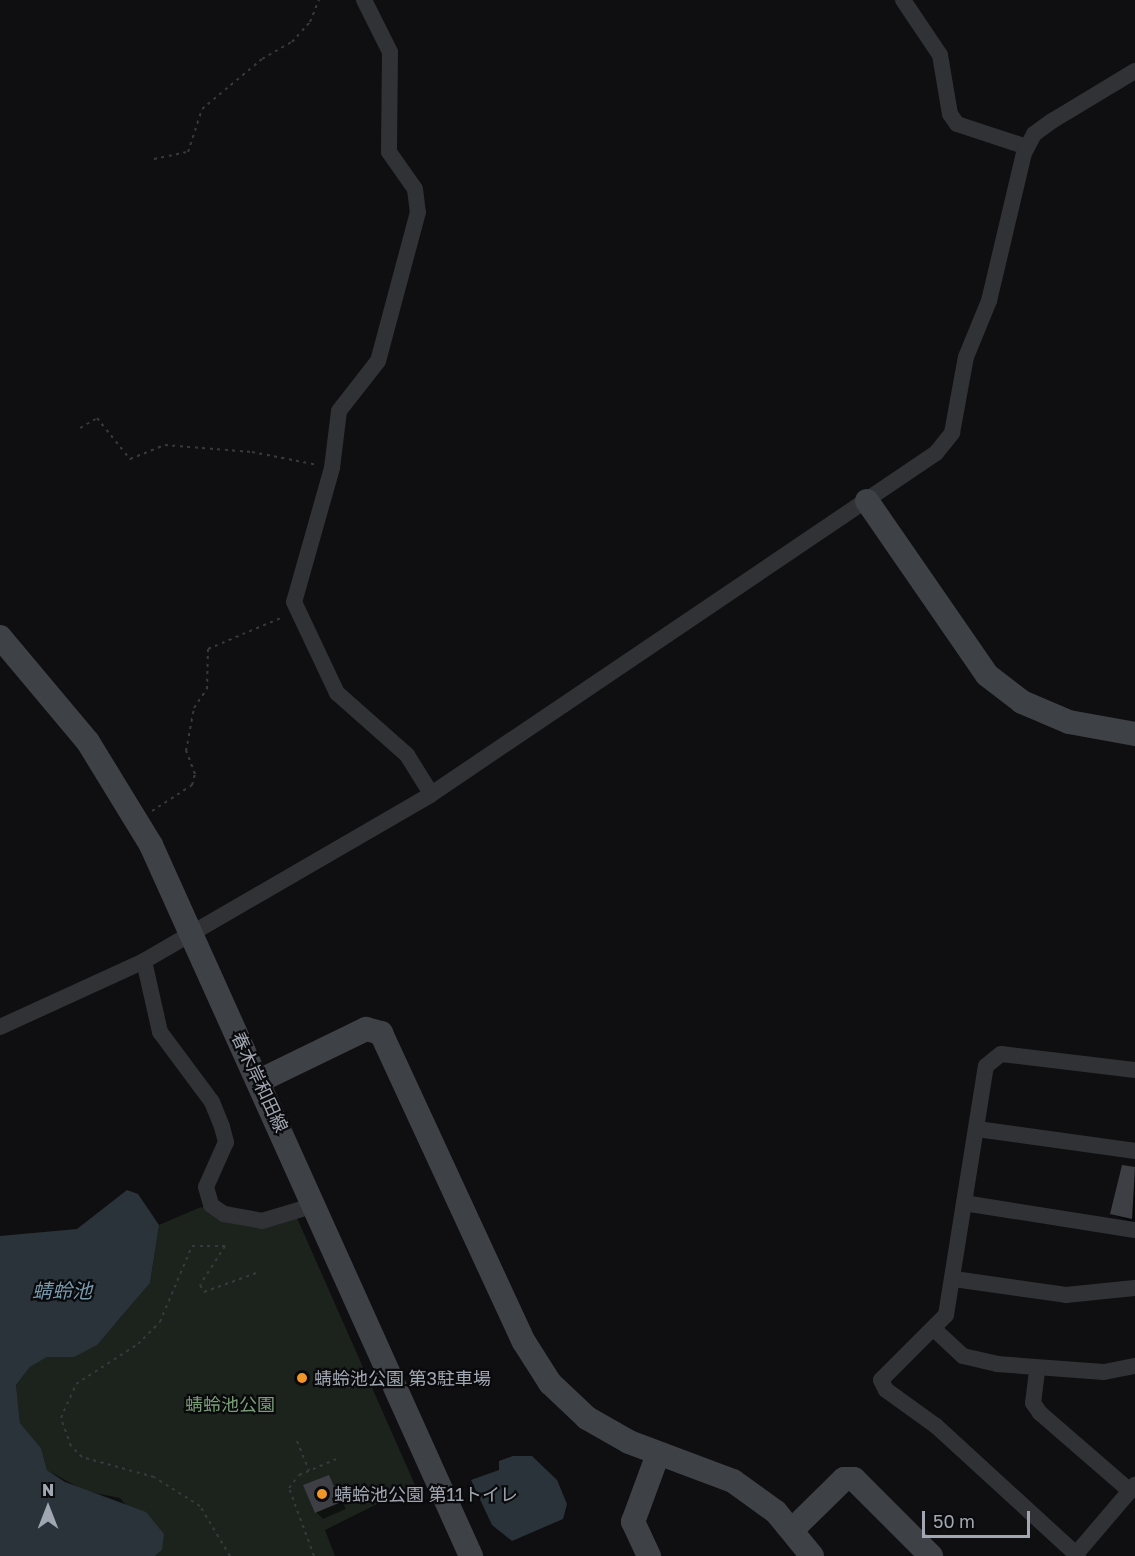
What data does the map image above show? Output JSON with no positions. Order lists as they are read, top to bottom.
{
  "streets": {
    "street": ["春木岸和田線"]
  },
  "water": ["蜻蛉池"],
  "parks": ["蜻蛉池公園"],
  "places": ["蜻蛉池公園 第3駐車場", "蜻蛉池公園 第11トイレ"],
  "scale_bar": "50 m",
  "north": "top"
}
